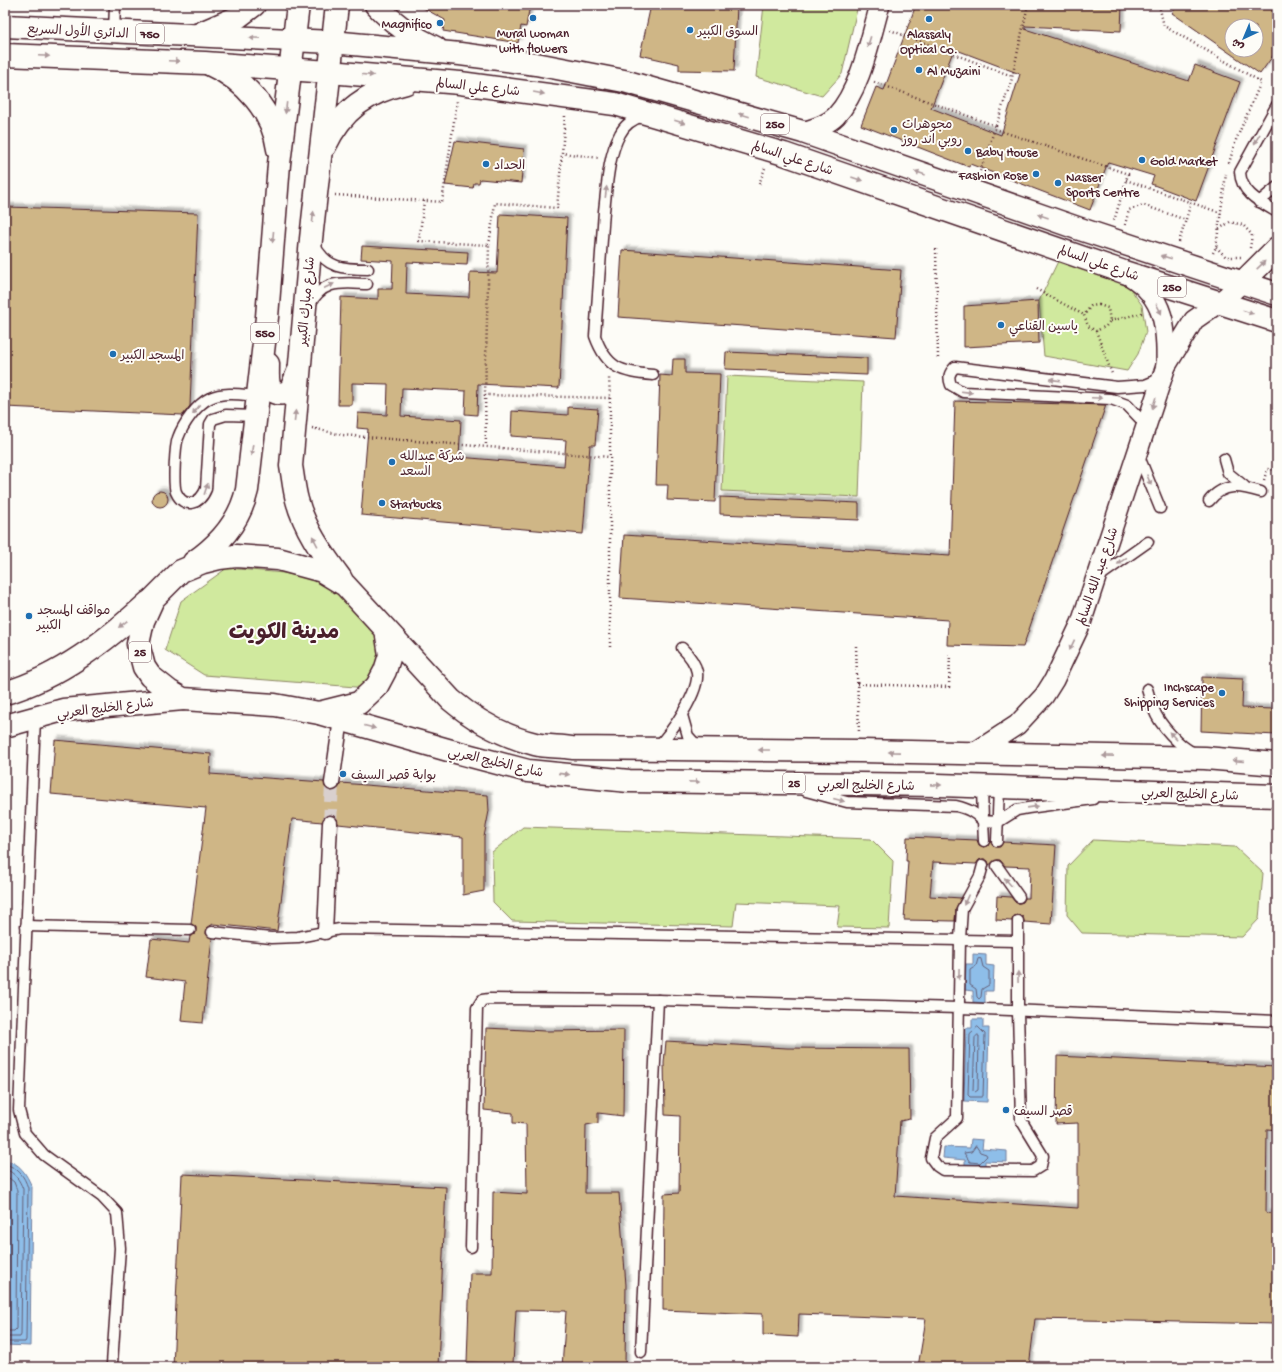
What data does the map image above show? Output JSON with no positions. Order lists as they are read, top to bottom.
{
  "streets": {
    "main road": [
      "الدائري الأول السريع",
      "750",
      "شارع علي السالم",
      "250",
      "شارع مبارك الكبير",
      "550",
      "شارع عبد الله السالم",
      "25",
      "شارع الخليج العربي"
    ]
  },
  "crossings": [
    ["الدائري الأول السريع", "شارع علي السالم"],
    ["الدائري الأول السريع", "550"],
    ["شارع علي السالم", "شارع مبارك الكبير"],
    ["شارع علي السالم", "550"],
    ["شارع علي السالم", "شارع عبد الله السالم"],
    ["شارع مبارك الكبير", "25"],
    ["550", "25"],
    ["شارع عبد الله السالم", "شارع الخليج العربي"],
    ["25", "شارع الخليج العربي"]
  ],
  "districts": ["مدينة الكويت"],
  "places": [
    "Mural woman with flowers",
    "Alassaly Optical Co.",
    "Magnifico",
    "السوق الكبير",
    "Al Muzaini",
    "مجوهرات روبي اند روز",
    "Baby House",
    "Gold Market",
    "الحداد",
    "Fashion Rose",
    "Nasser Sports Centre",
    "ياسين القناعي",
    "المسجد الكبير",
    "شركة عبدالله السعد",
    "Starbucks",
    "مواقف المسجد الكبير",
    "Inchscape Shipping Services",
    "بوابة قصر السيف",
    "قصر السيف"
  ],
  "north": "bottom left"
}
